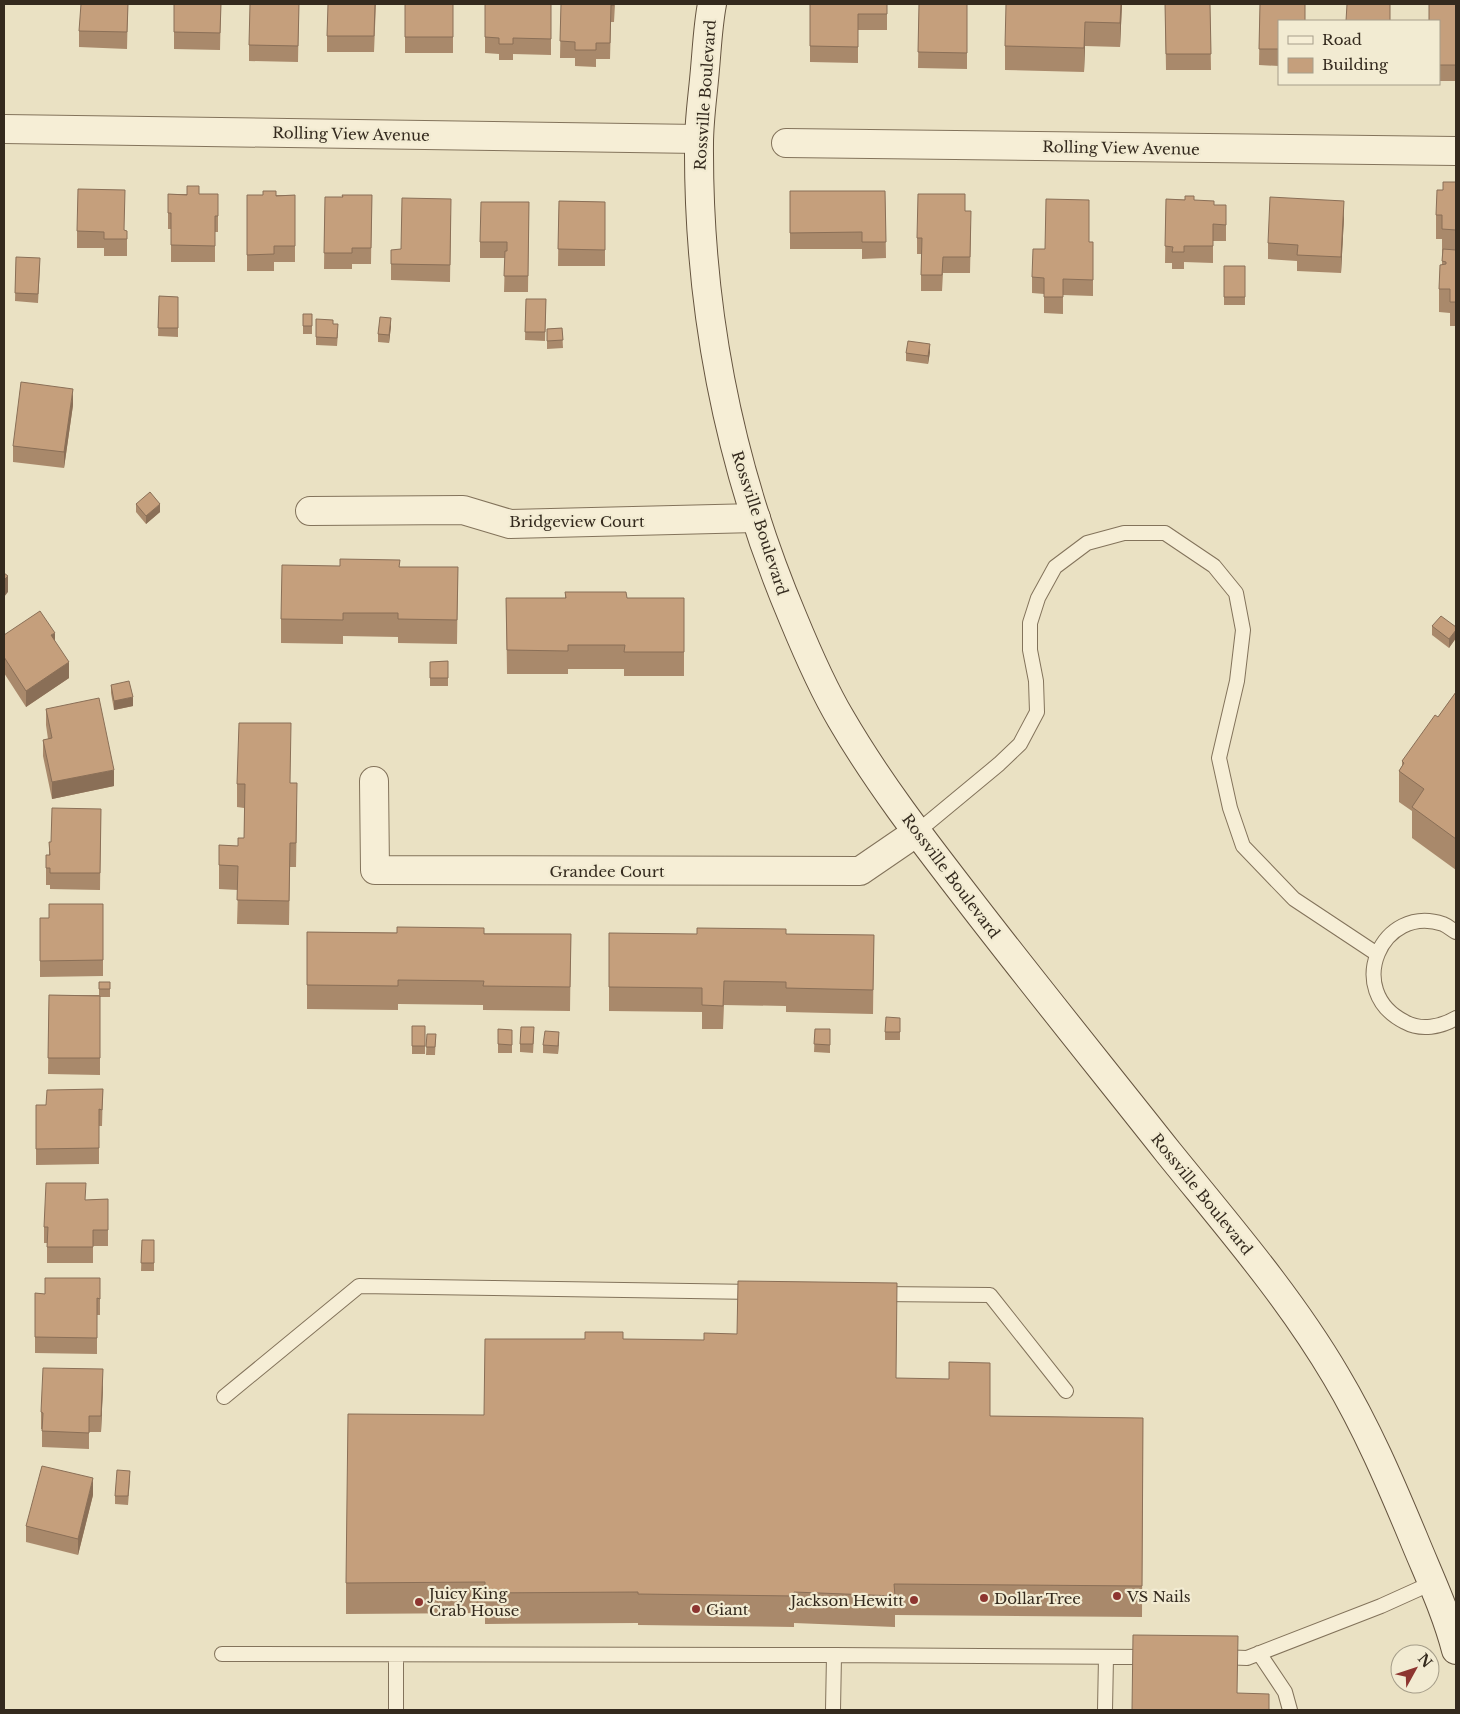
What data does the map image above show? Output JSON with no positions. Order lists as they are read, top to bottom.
{
  "streets": {
    "street": [
      "Rossville Boulevard",
      "Rolling View Avenue",
      "Bridgeview Court",
      "Grandee Court"
    ]
  },
  "crossings": [
    ["Rossville Boulevard", "Rolling View Avenue"],
    ["Rossville Boulevard", "Bridgeview Court"],
    ["Rossville Boulevard", "Grandee Court"]
  ],
  "places": [
    "VS Nails",
    "Dollar Tree",
    "Jackson Hewitt",
    "Juicy King Crab House",
    "Giant"
  ],
  "legend": ["Road", "Building"],
  "north": "top right"
}
